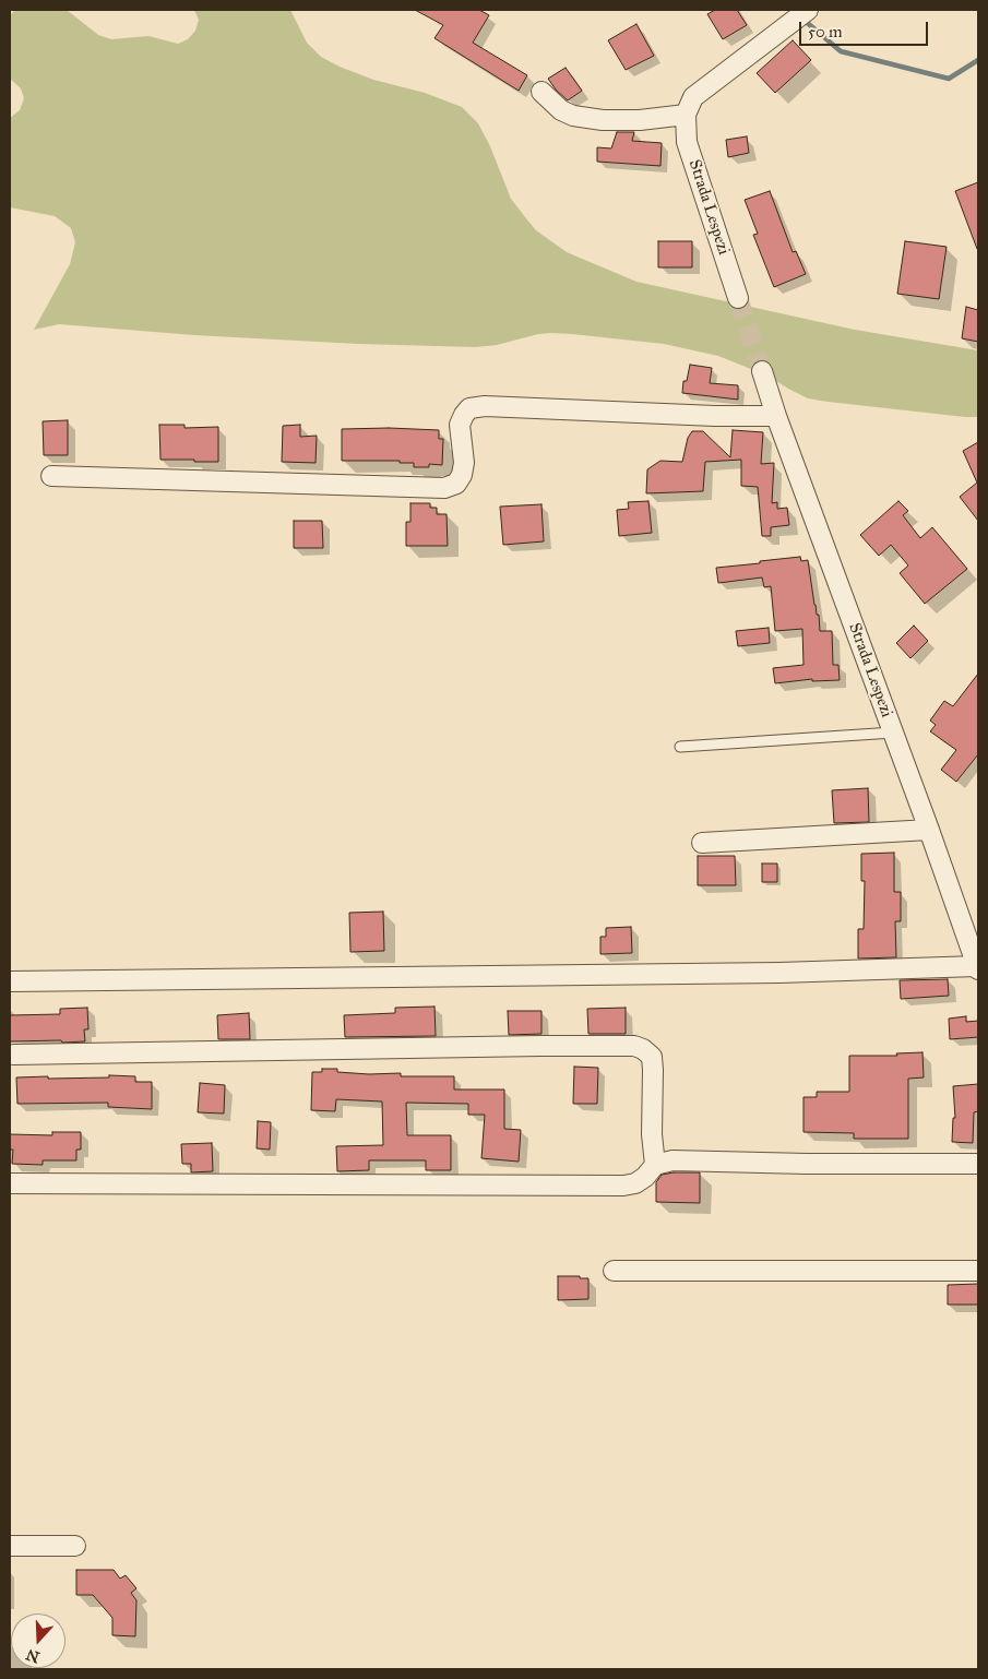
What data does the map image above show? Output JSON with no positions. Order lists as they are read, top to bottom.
{
  "streets": {
    "street": ["Strada Lespezi"]
  },
  "scale_bar": "50 m",
  "north": "bottom"
}
